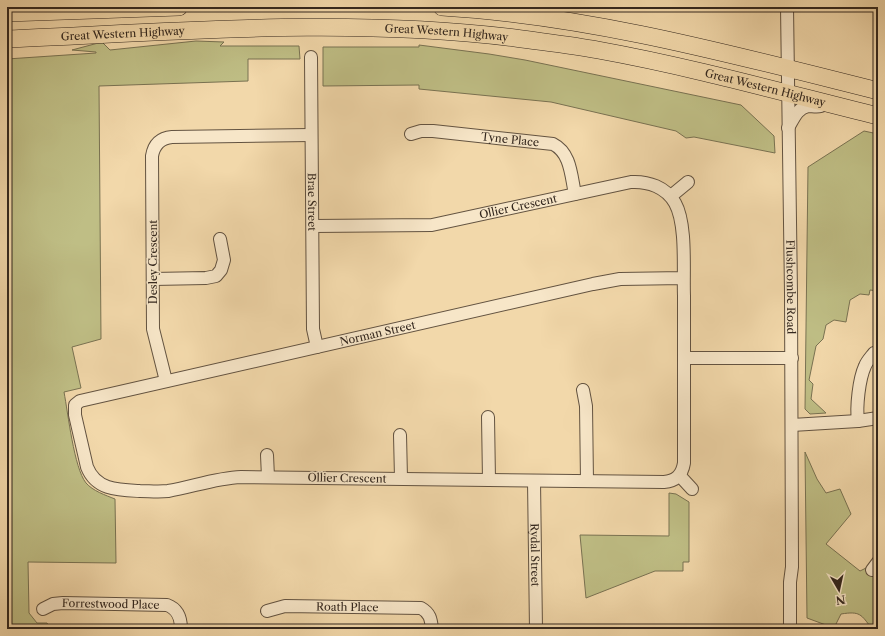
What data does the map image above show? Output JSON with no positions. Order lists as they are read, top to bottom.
{
  "streets": {
    "highway": ["Great Western Highway"],
    "street": [
      "Tyne Place",
      "Brae Street",
      "Ollier Crescent",
      "Desley Crescent",
      "Flushcombe Road",
      "Norman Street",
      "Rydal Street",
      "Forrestwood Place",
      "Roath Place"
    ]
  },
  "crossings": [
    ["Great Western Highway", "Flushcombe Road"],
    ["Tyne Place", "Ollier Crescent"],
    ["Brae Street", "Ollier Crescent"],
    ["Brae Street", "Desley Crescent"],
    ["Brae Street", "Norman Street"],
    ["Ollier Crescent", "Norman Street"],
    ["Ollier Crescent", "Rydal Street"],
    ["Desley Crescent", "Norman Street"]
  ],
  "north": "bottom"
}
